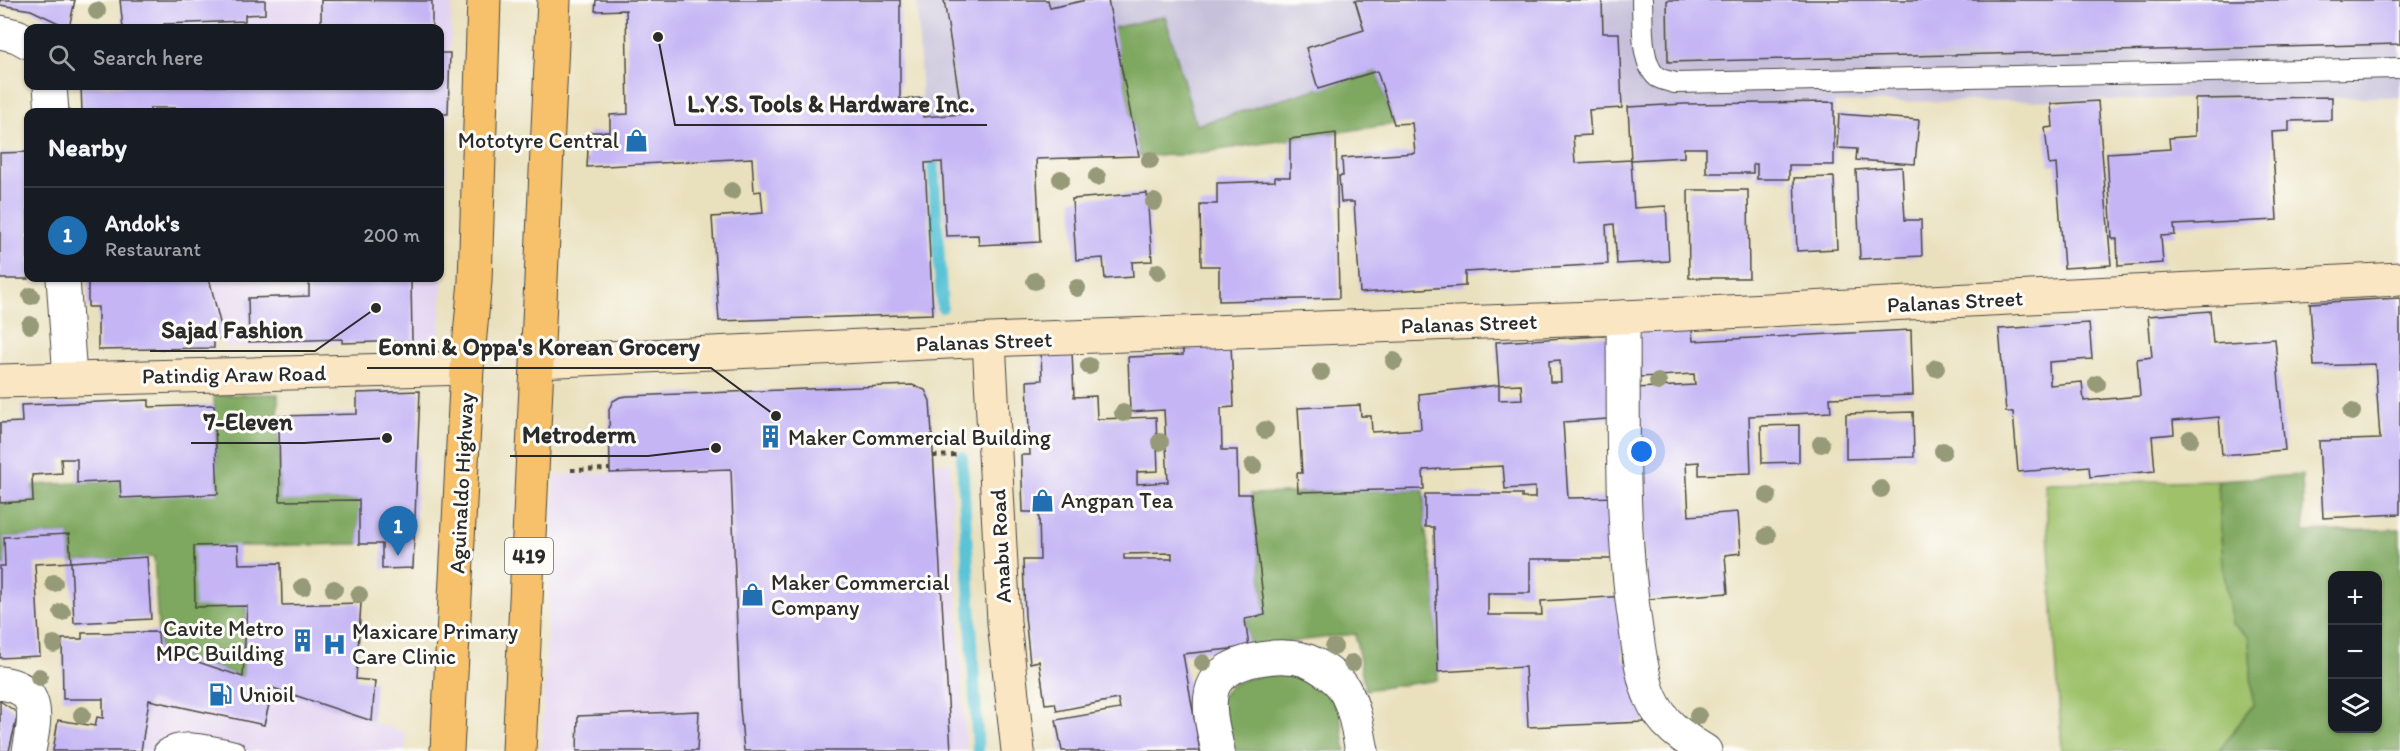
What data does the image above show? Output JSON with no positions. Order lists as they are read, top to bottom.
{
  "streets": {
    "highway": ["Aguinaldo Highway", "419"],
    "main road": ["Palanas Street", "Patindig Araw Road", "Anabu Road"]
  },
  "crossings": [
    ["Palanas Street", "Anabu Road"],
    ["Palanas Street", "419"],
    ["Patindig Araw Road", "Aguinaldo Highway"]
  ],
  "places": {
    "other": [
      "L.Y.S. Tools & Hardware Inc.",
      "Sajad Fashion",
      "Eonni & Oppa's Korean Grocery",
      "7-Eleven",
      "Metroderm"
    ],
    "shop": ["Mototyre Central", "Angpan Tea", "Maker Commercial Company"],
    "building": ["Maker Commercial Building", "Cavite Metro MPC Building"],
    "hospital": ["Maxicare Primary Care Clinic"],
    "fuel station": ["Unioil"]
  },
  "page": {
    "search": "Search here",
    "heading": "Nearby",
    "list": [
      {
        "mark": "1",
        "name": "Andok's",
        "note": "Restaurant",
        "value": "200 m"
      }
    ],
    "pins": "1",
    "map_buttons": ["+", "−"]
  }
}
